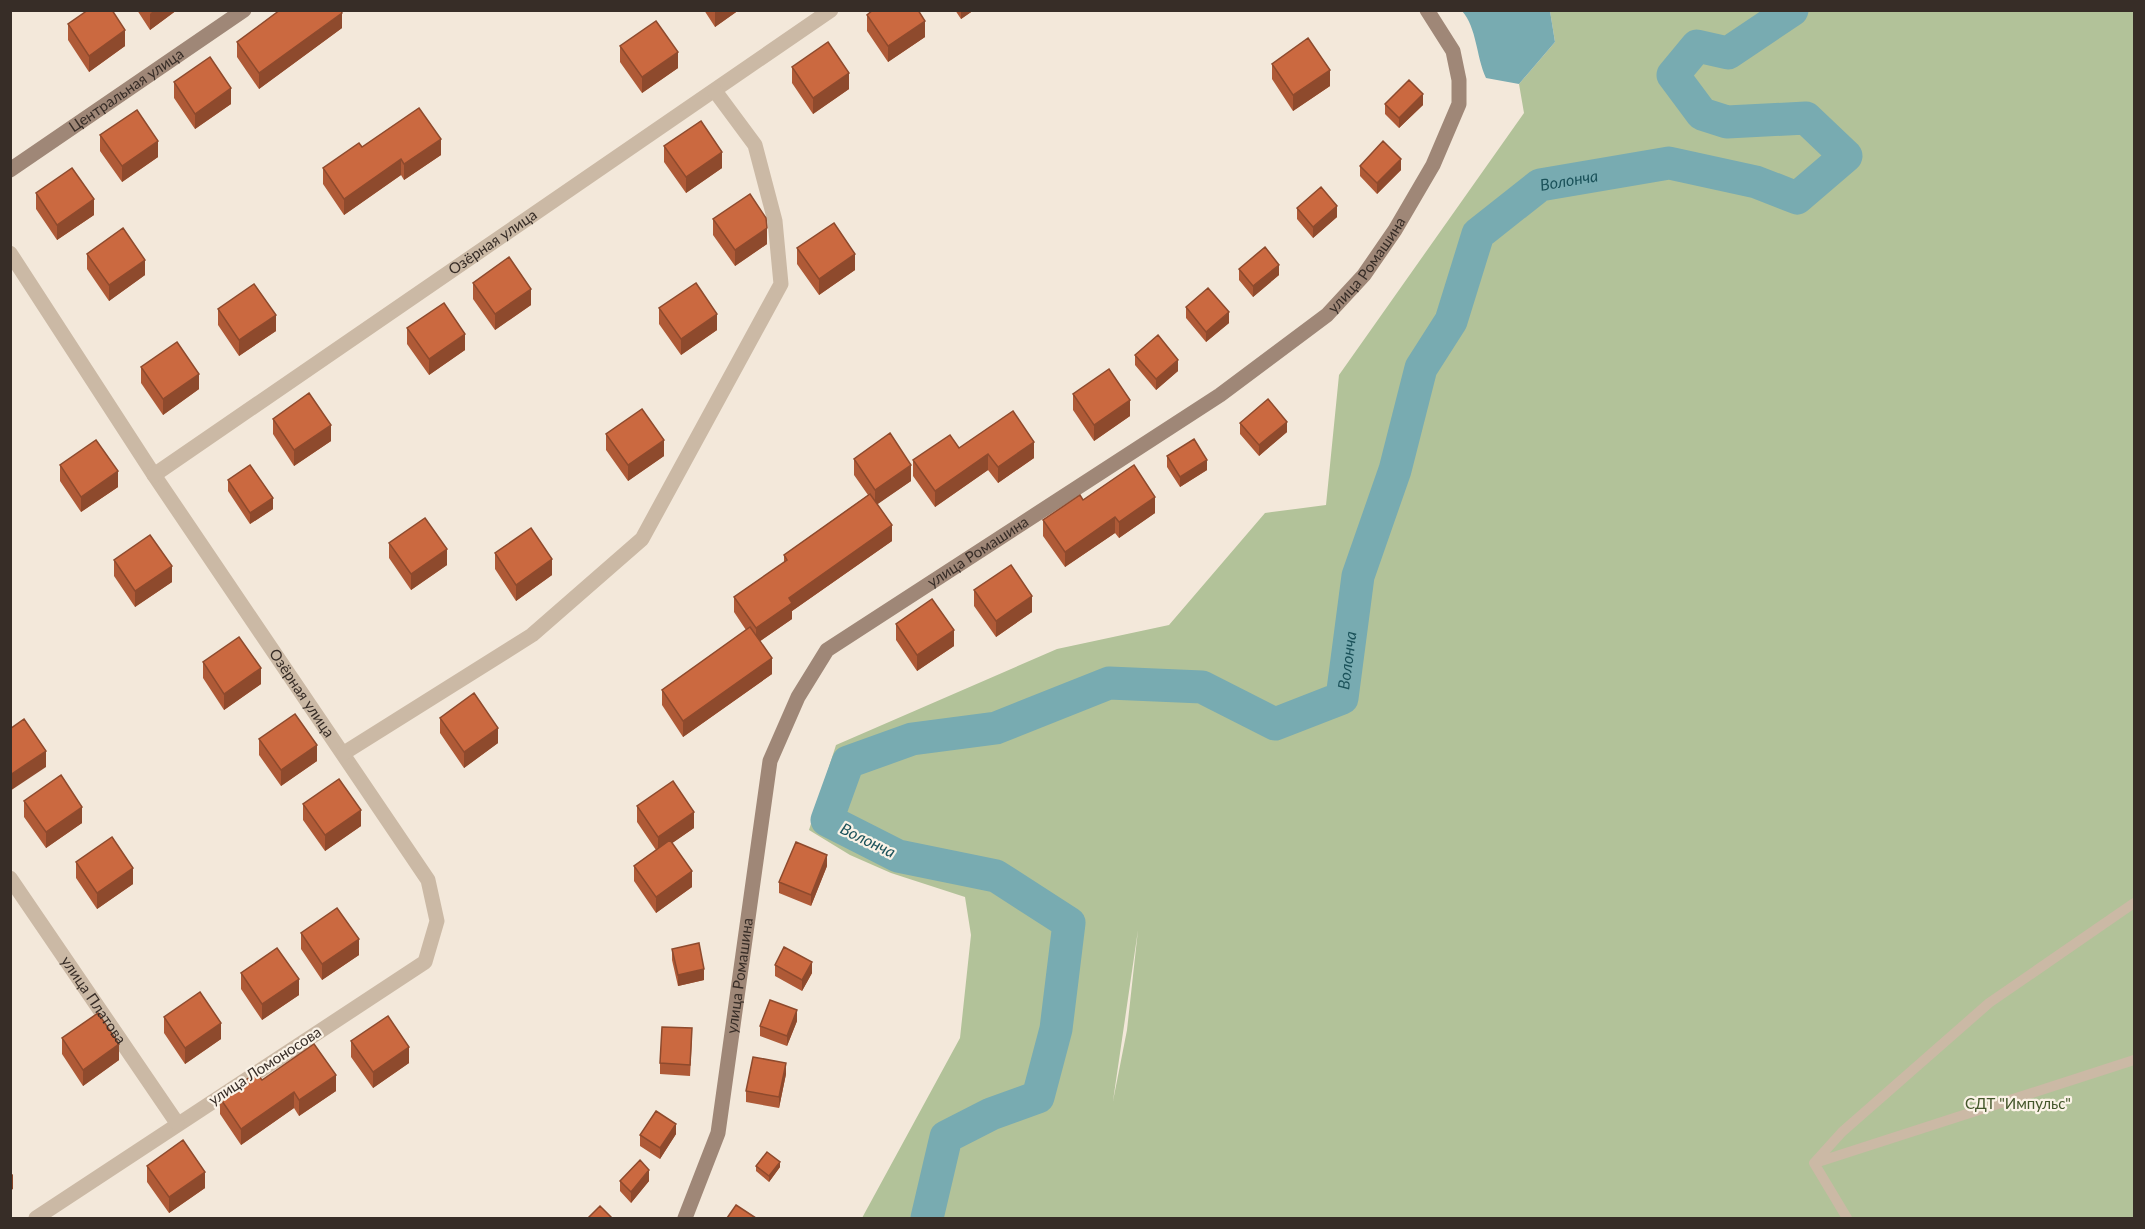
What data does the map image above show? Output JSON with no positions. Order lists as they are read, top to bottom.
{
  "streets": {
    "street": [
      "Центральная улица",
      "Озёрная улица",
      "улица Ромашина",
      "улица Платова",
      "улица Ломоносова"
    ]
  },
  "crossings": [
    ["Озёрная улица", "улица Ломоносова"],
    ["улица Платова", "улица Ломоносова"]
  ],
  "water": ["Волонча"],
  "parks": ["СДТ \"Импульс\""]
}
